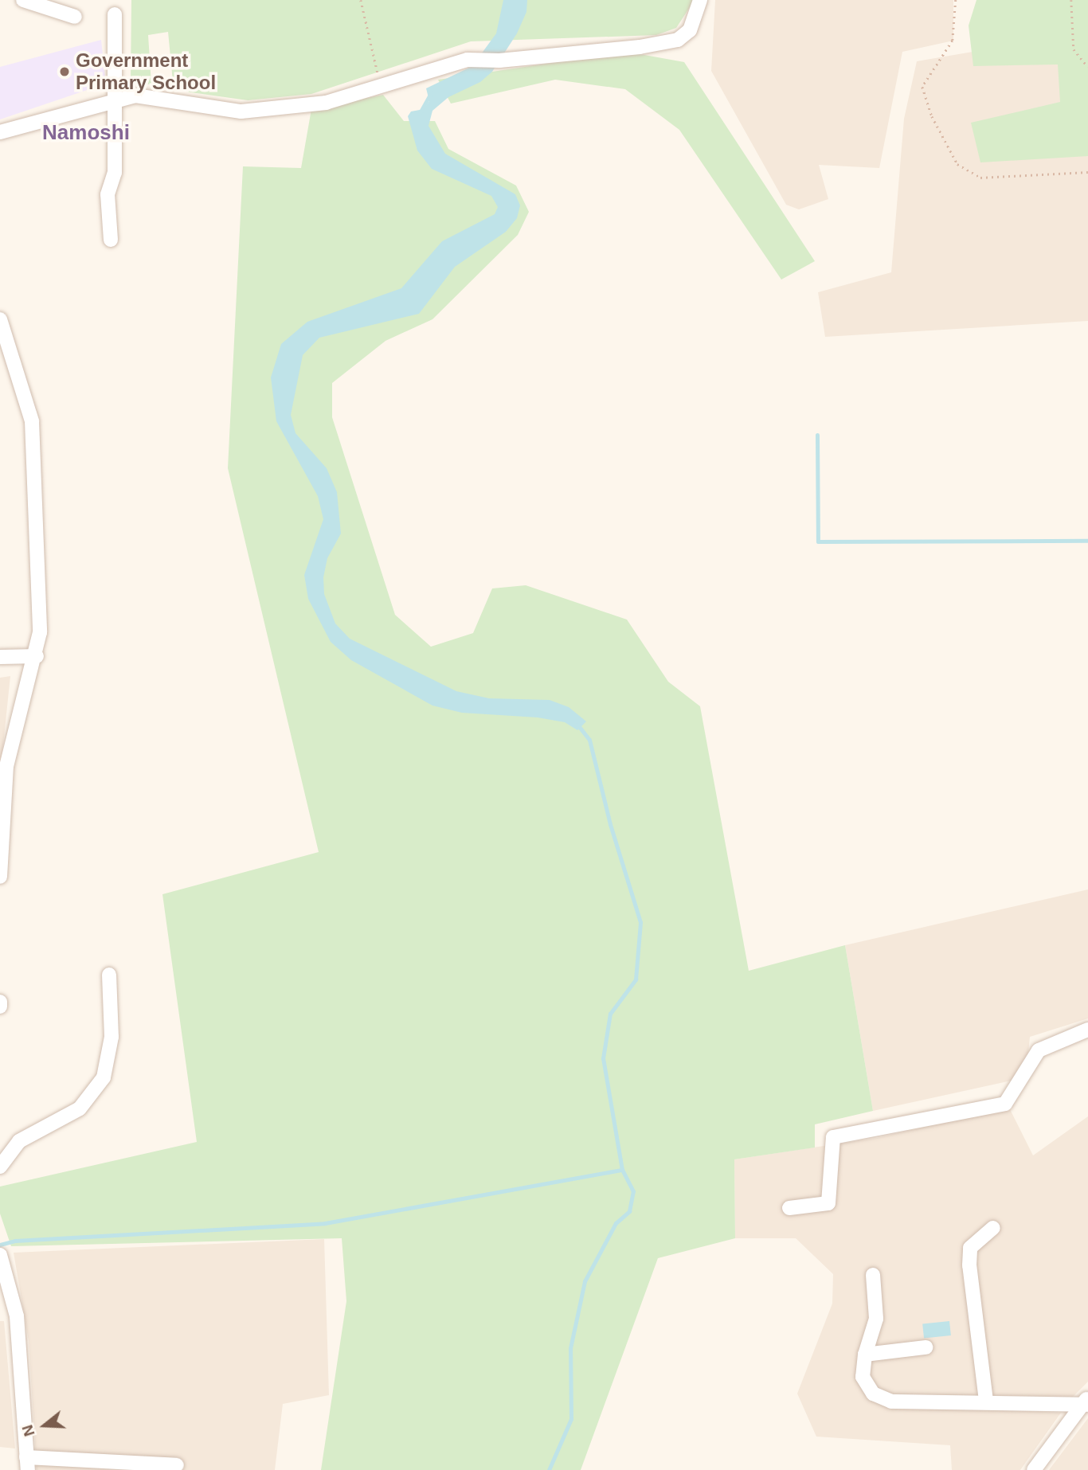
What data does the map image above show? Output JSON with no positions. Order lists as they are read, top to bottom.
{
  "districts": ["Namoshi"],
  "places": ["Government Primary School"],
  "north": "left"
}
